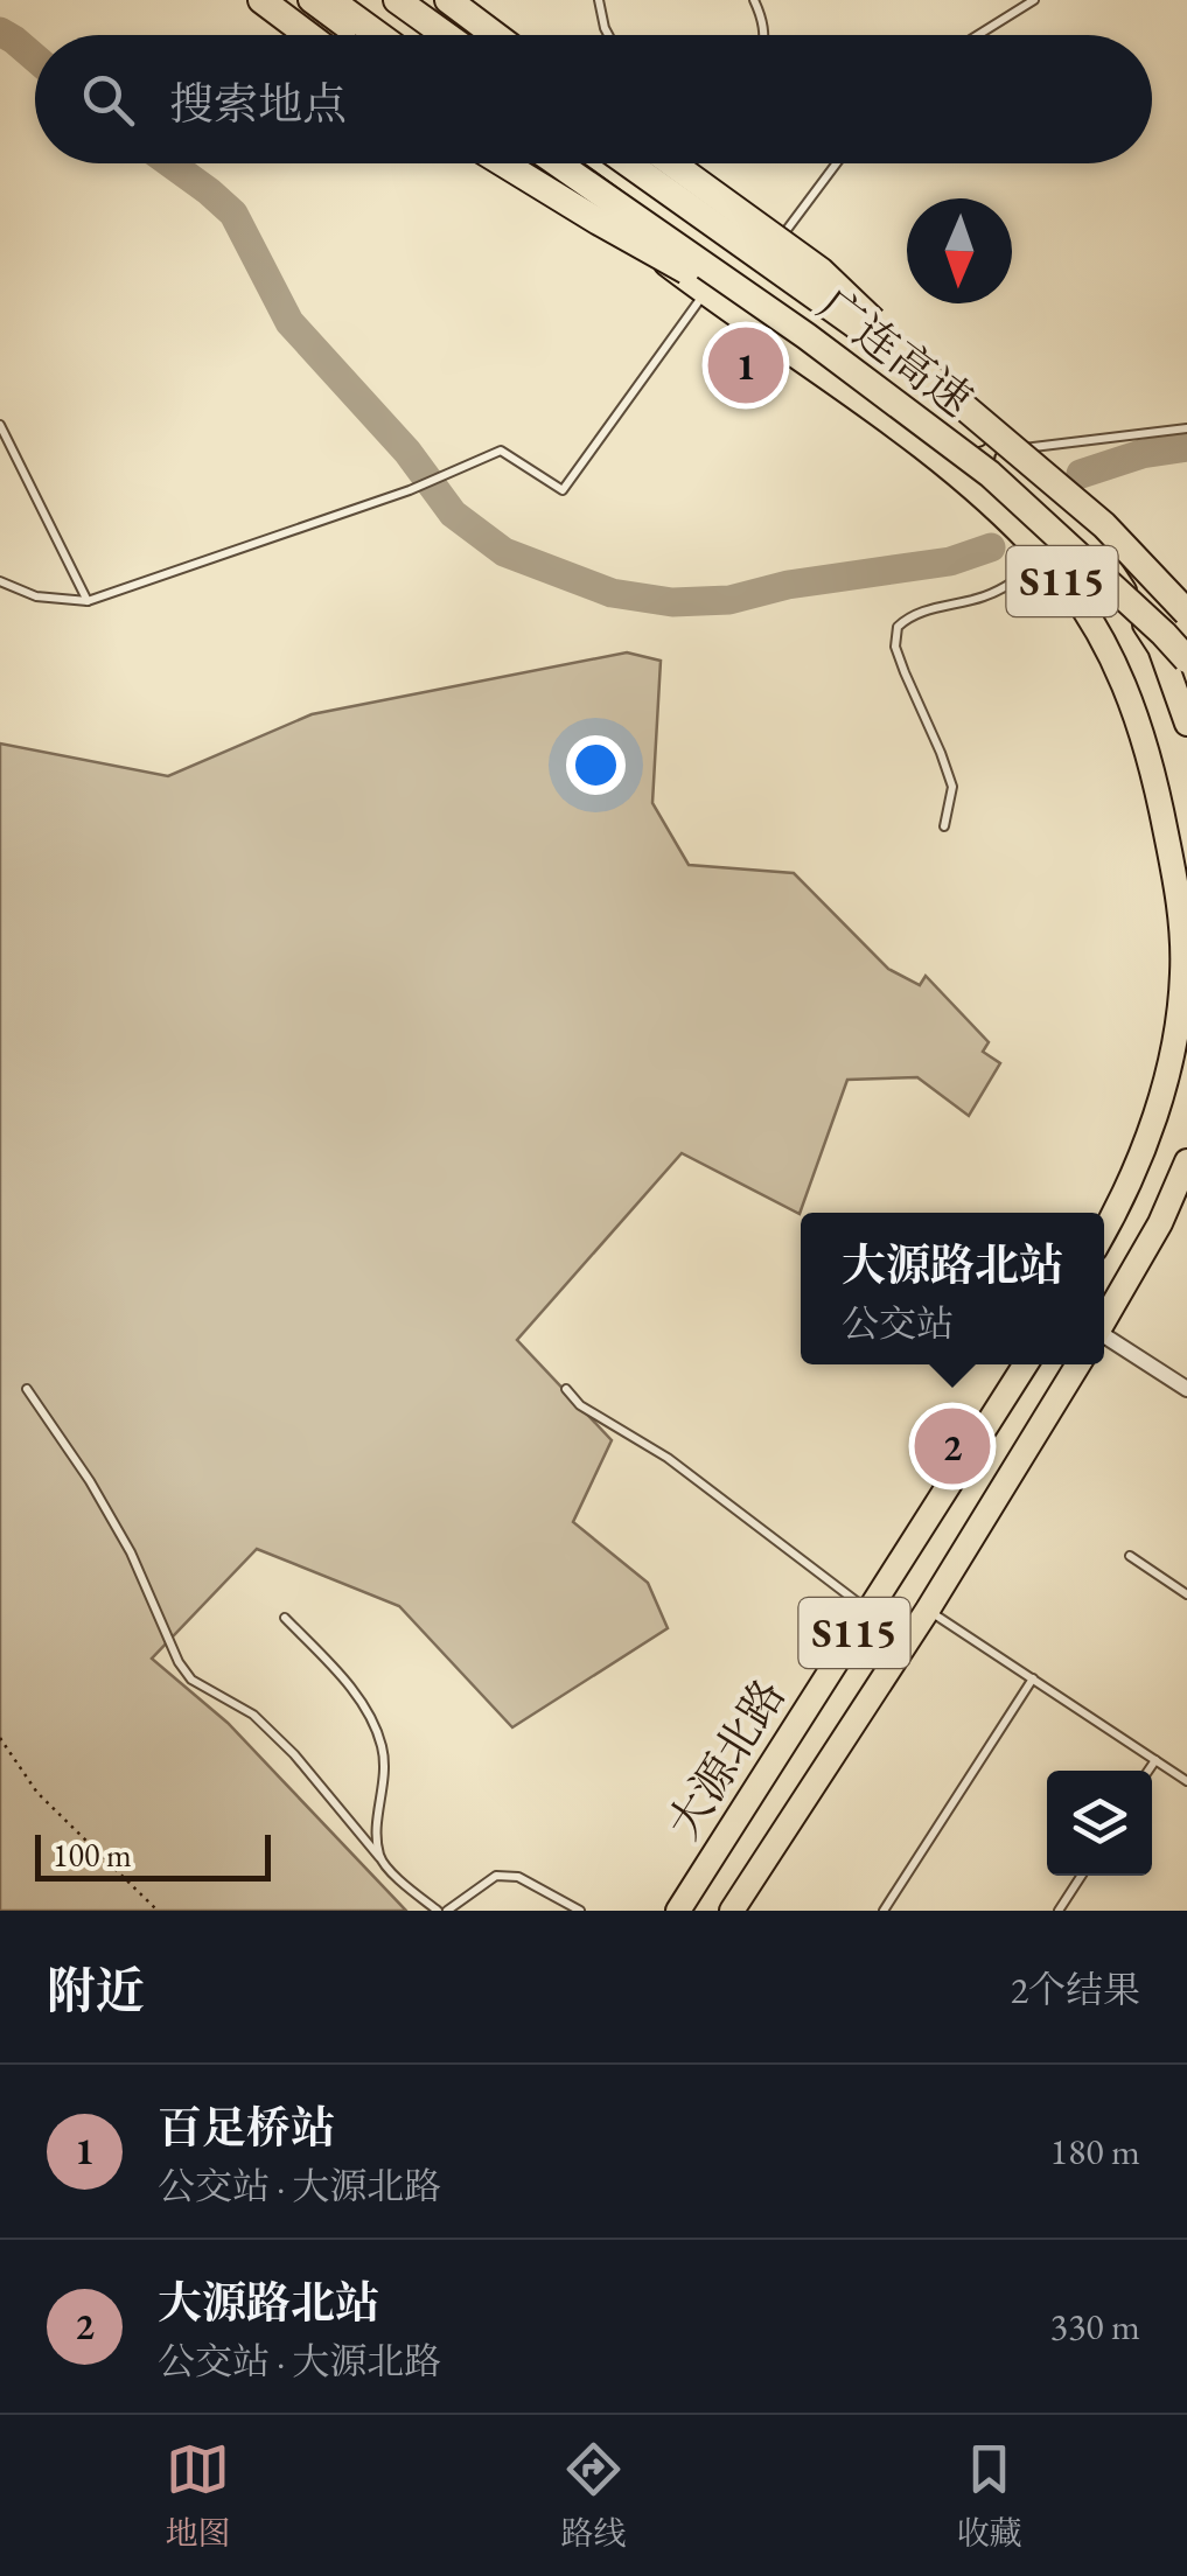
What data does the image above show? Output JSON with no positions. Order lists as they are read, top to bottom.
{
  "streets": {
    "highway": ["广连高速"],
    "main road": ["S115", "大源北路"]
  },
  "scale_bar": "100 m",
  "north": "bottom",
  "page": {
    "search": "搜索地点",
    "pins": ["1", "2"],
    "popup": ["大源路北站", "公交站"],
    "scale": "100 m",
    "heading": ["附近", "2个结果"],
    "list": [
      {
        "mark": "1",
        "name": "百足桥站",
        "note": "公交站 · 大源北路",
        "value": "180 m"
      },
      {
        "mark": "2",
        "name": "大源路北站",
        "note": "公交站 · 大源北路",
        "value": "330 m"
      }
    ],
    "nav": ["地图", "路线", "收藏"]
  }
}
